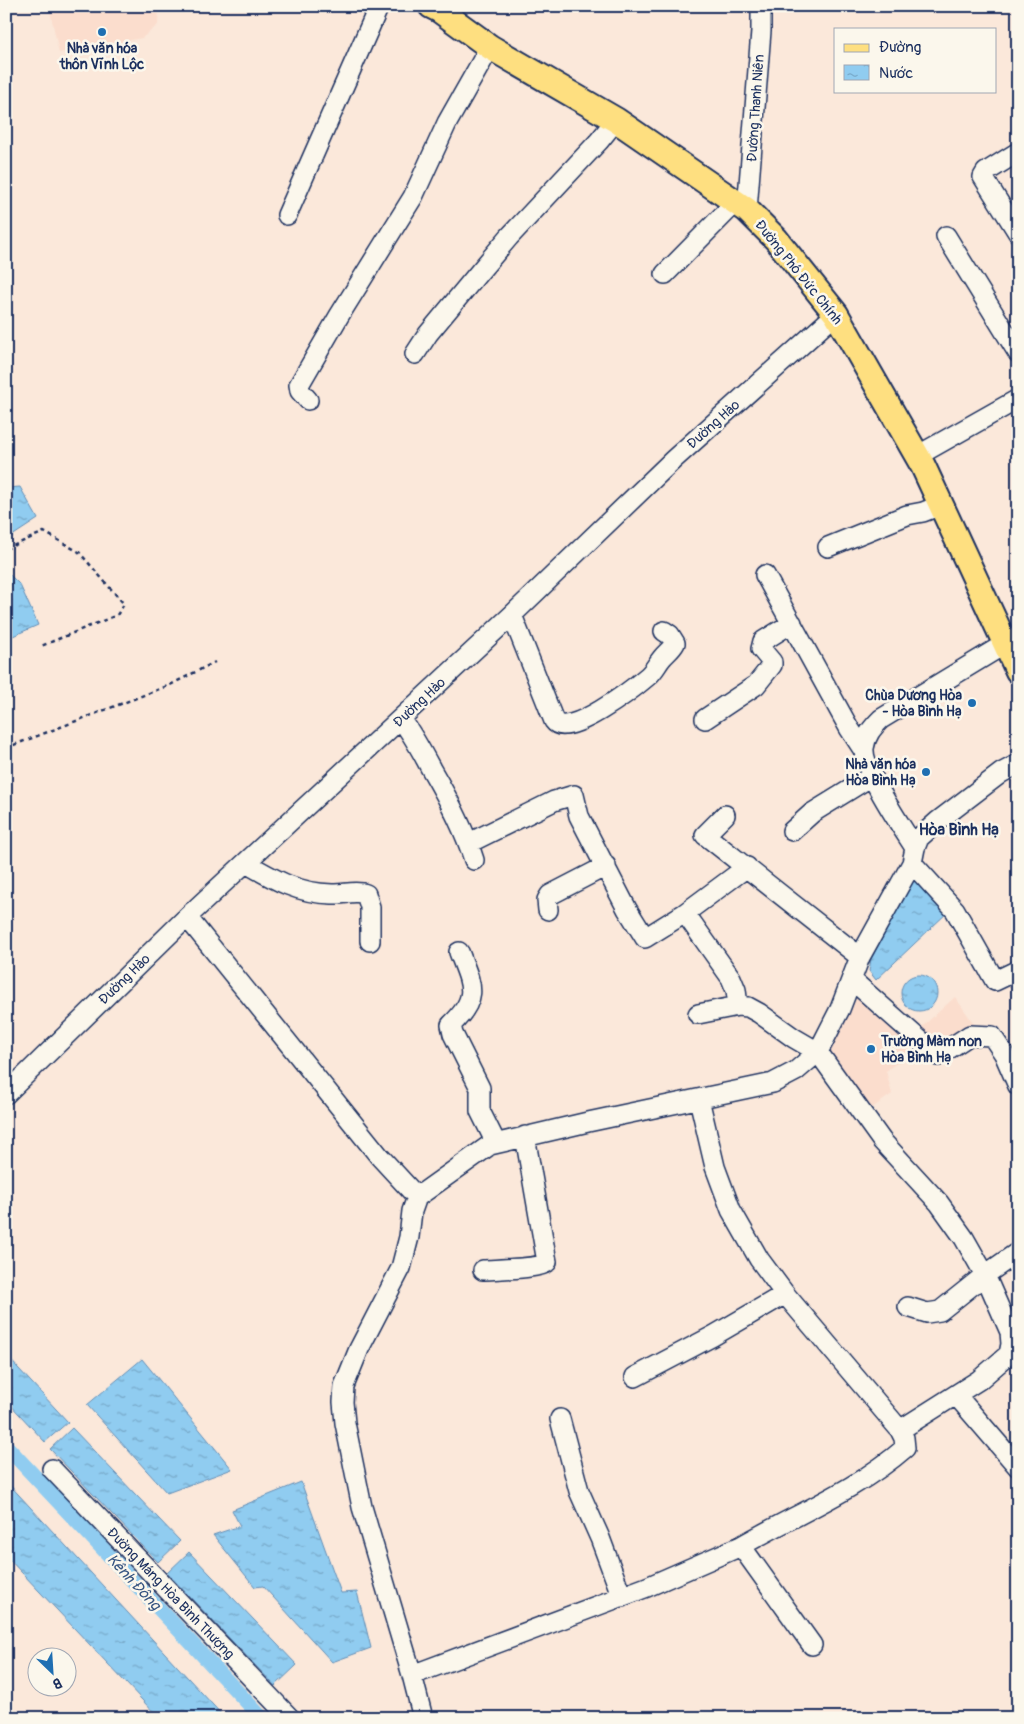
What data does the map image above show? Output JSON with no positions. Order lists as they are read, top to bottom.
{
  "streets": {
    "main road": ["Đường Phó Đức Chính"],
    "street": ["Đường Thanh Niên", "Đường Hào", "Đường Máng Hòa Bình Thượng"]
  },
  "crossings": [
    ["Đường Thanh Niên", "Đường Phó Đức Chính"],
    ["Đường Phó Đức Chính", "Đường Hào"]
  ],
  "districts": ["Hòa Bình Hạ"],
  "water": ["Kênh Đông"],
  "places": [
    "Nhà văn hóa thôn Vĩnh Lộc",
    "Chùa Dương Hòa - Hòa Bình Hạ",
    "Nhà văn hóa Hòa Bình Hạ",
    "Trường Màm non Hòa Bình Hạ"
  ],
  "legend": ["Đường", "Nước"],
  "north": "bottom right"
}
